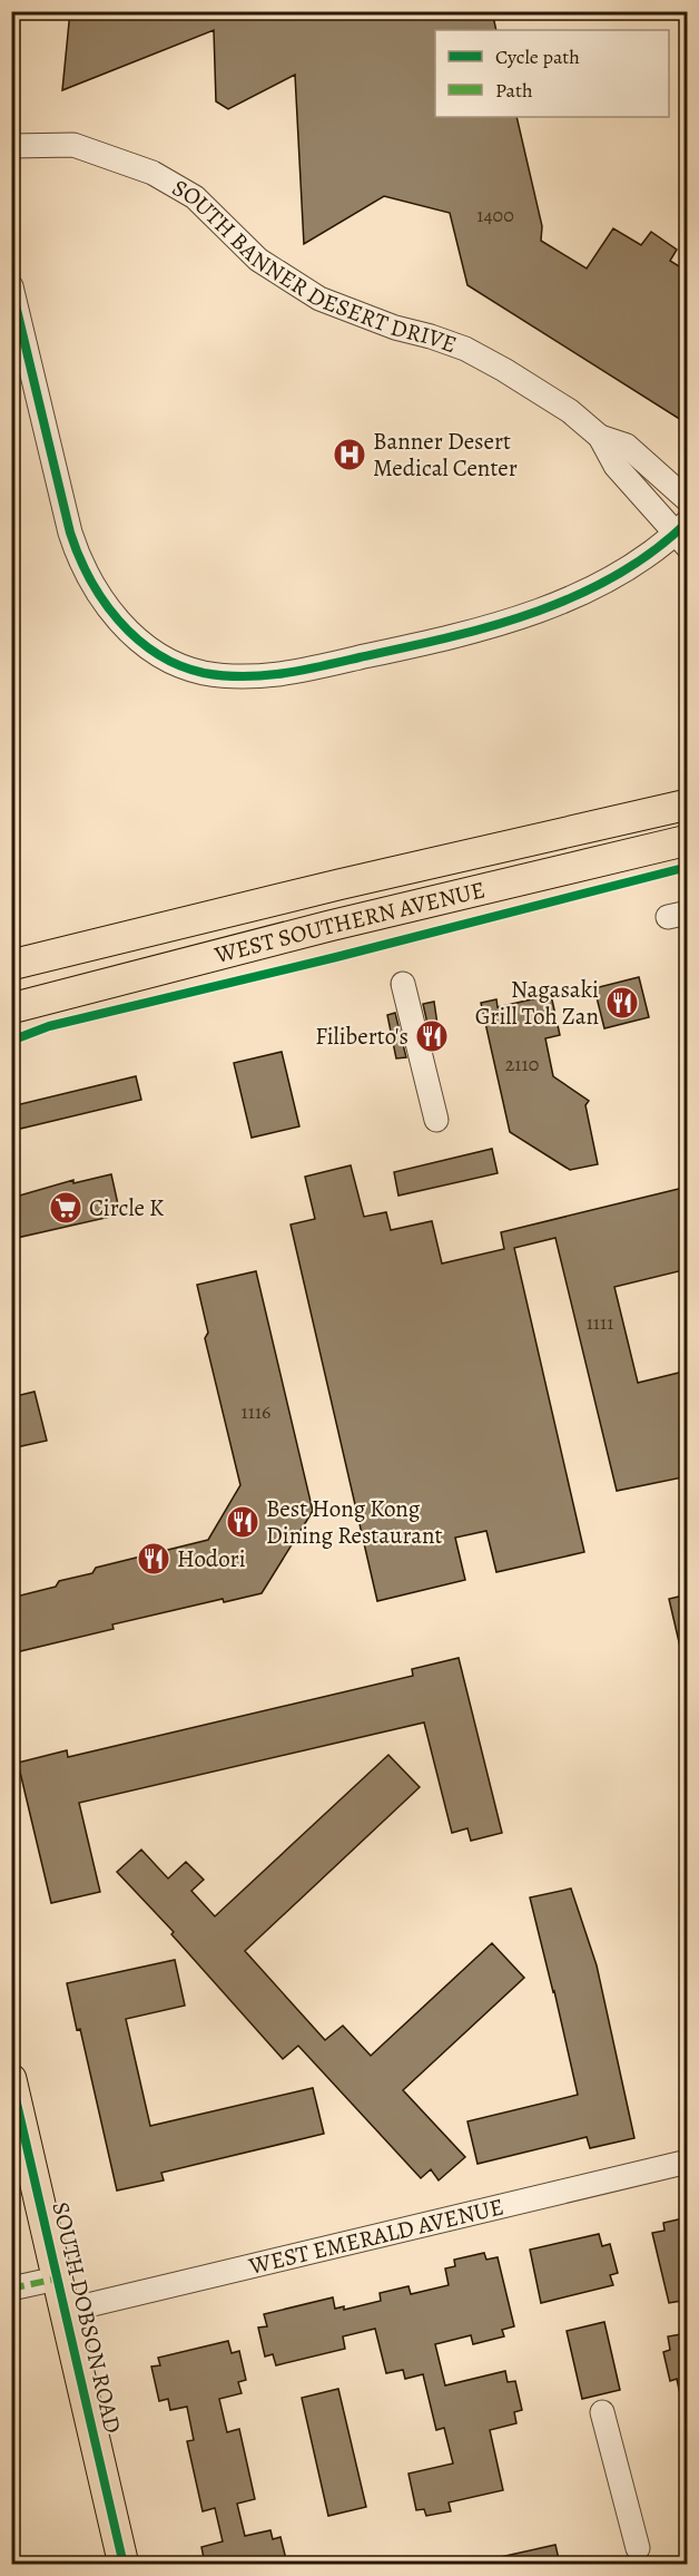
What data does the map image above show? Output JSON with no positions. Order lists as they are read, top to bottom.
{
  "streets": {
    "main road": ["WEST SOUTHERN AVENUE", "SOUTH DOBSON ROAD"],
    "street": ["SOUTH BANNER DESERT DRIVE", "WEST EMERALD AVENUE"]
  },
  "crossings": [
    ["WEST EMERALD AVENUE", "SOUTH DOBSON ROAD"]
  ],
  "places": {
    "hospital": ["Banner Desert Medical Center"],
    "restaurant": [
      "Nagasaki Grill Toh Zan",
      "Filiberto's",
      "Best Hong Kong Dining Restaurant",
      "Hodori"
    ],
    "supermarket": ["Circle K"]
  },
  "house_numbers": [
    "1400",
    "2110",
    "1111",
    "1116"
  ],
  "legend": ["Cycle path", "Path"]
}
